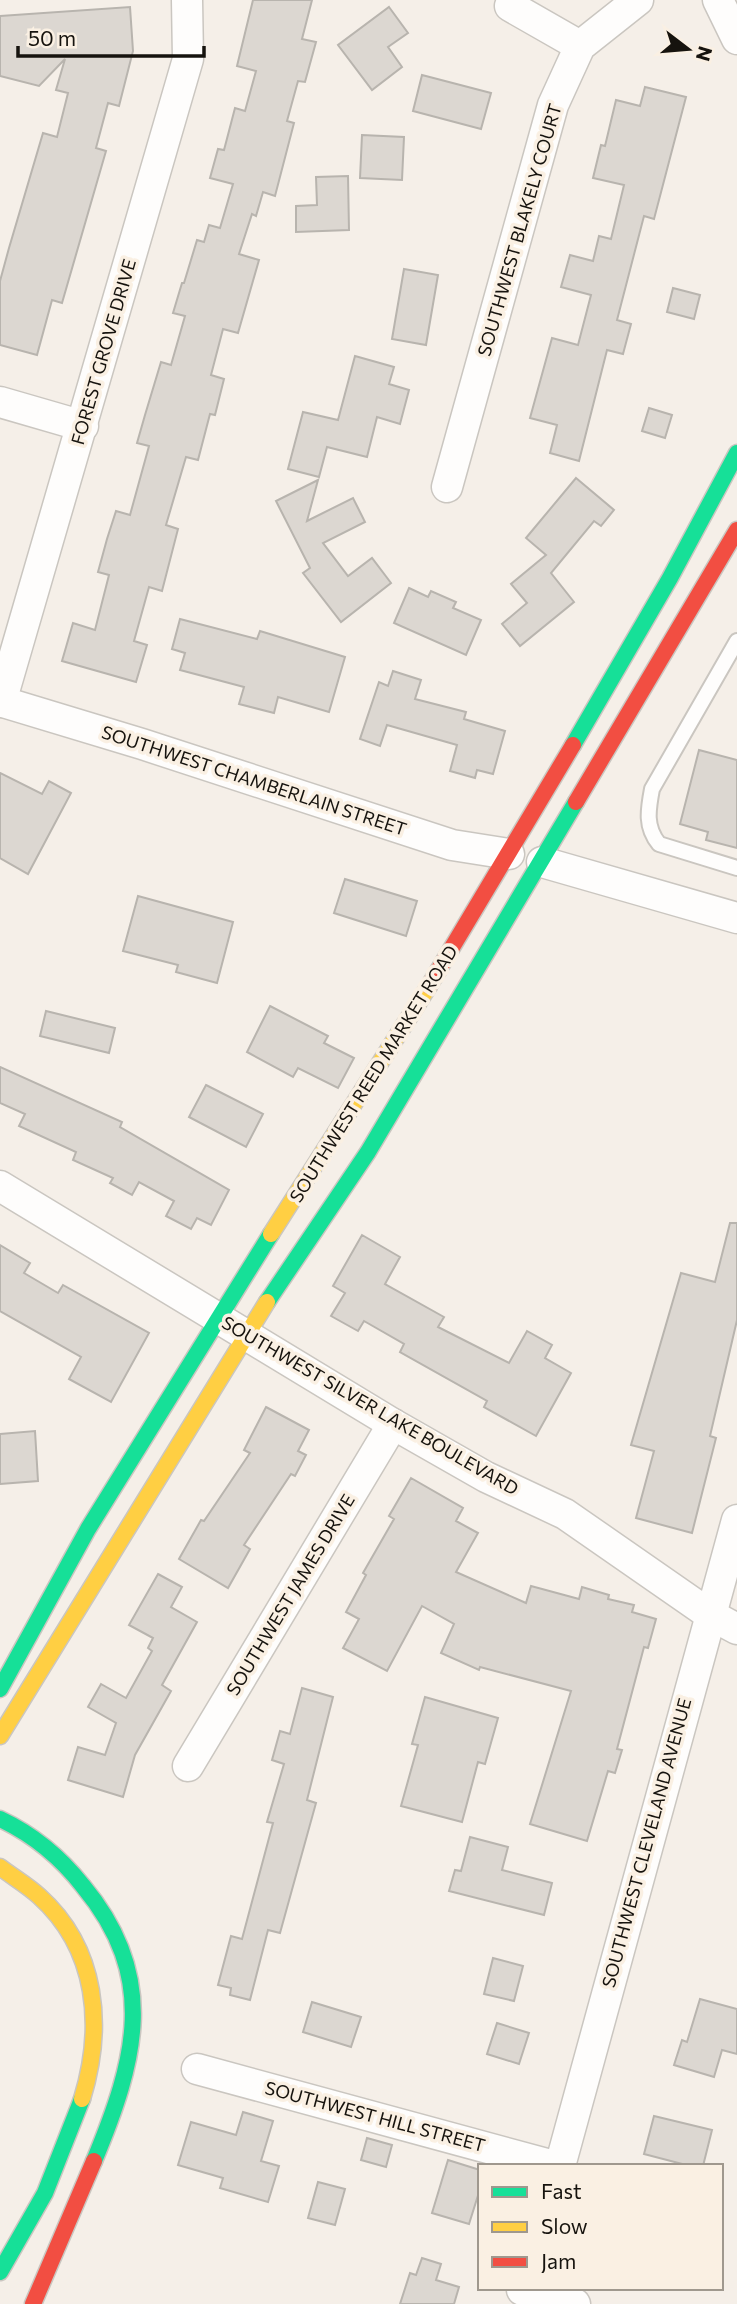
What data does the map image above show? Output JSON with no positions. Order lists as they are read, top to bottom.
{
  "streets": {
    "main road": ["SOUTHWEST REED MARKET ROAD"],
    "street": [
      "SOUTHWEST BLAKELY COURT",
      "FOREST GROVE DRIVE",
      "SOUTHWEST CHAMBERLAIN STREET",
      "SOUTHWEST SILVER LAKE BOULEVARD",
      "SOUTHWEST JAMES DRIVE",
      "SOUTHWEST CLEVELAND AVENUE",
      "SOUTHWEST HILL STREET"
    ]
  },
  "crossings": [
    ["FOREST GROVE DRIVE", "SOUTHWEST CHAMBERLAIN STREET"],
    ["SOUTHWEST CHAMBERLAIN STREET", "SOUTHWEST REED MARKET ROAD"],
    ["SOUTHWEST REED MARKET ROAD", "SOUTHWEST SILVER LAKE BOULEVARD"],
    ["SOUTHWEST SILVER LAKE BOULEVARD", "SOUTHWEST JAMES DRIVE"],
    ["SOUTHWEST SILVER LAKE BOULEVARD", "SOUTHWEST CLEVELAND AVENUE"]
  ],
  "legend": ["Fast", "Slow", "Jam"],
  "scale_bar": "50 m",
  "north": "right"
}
